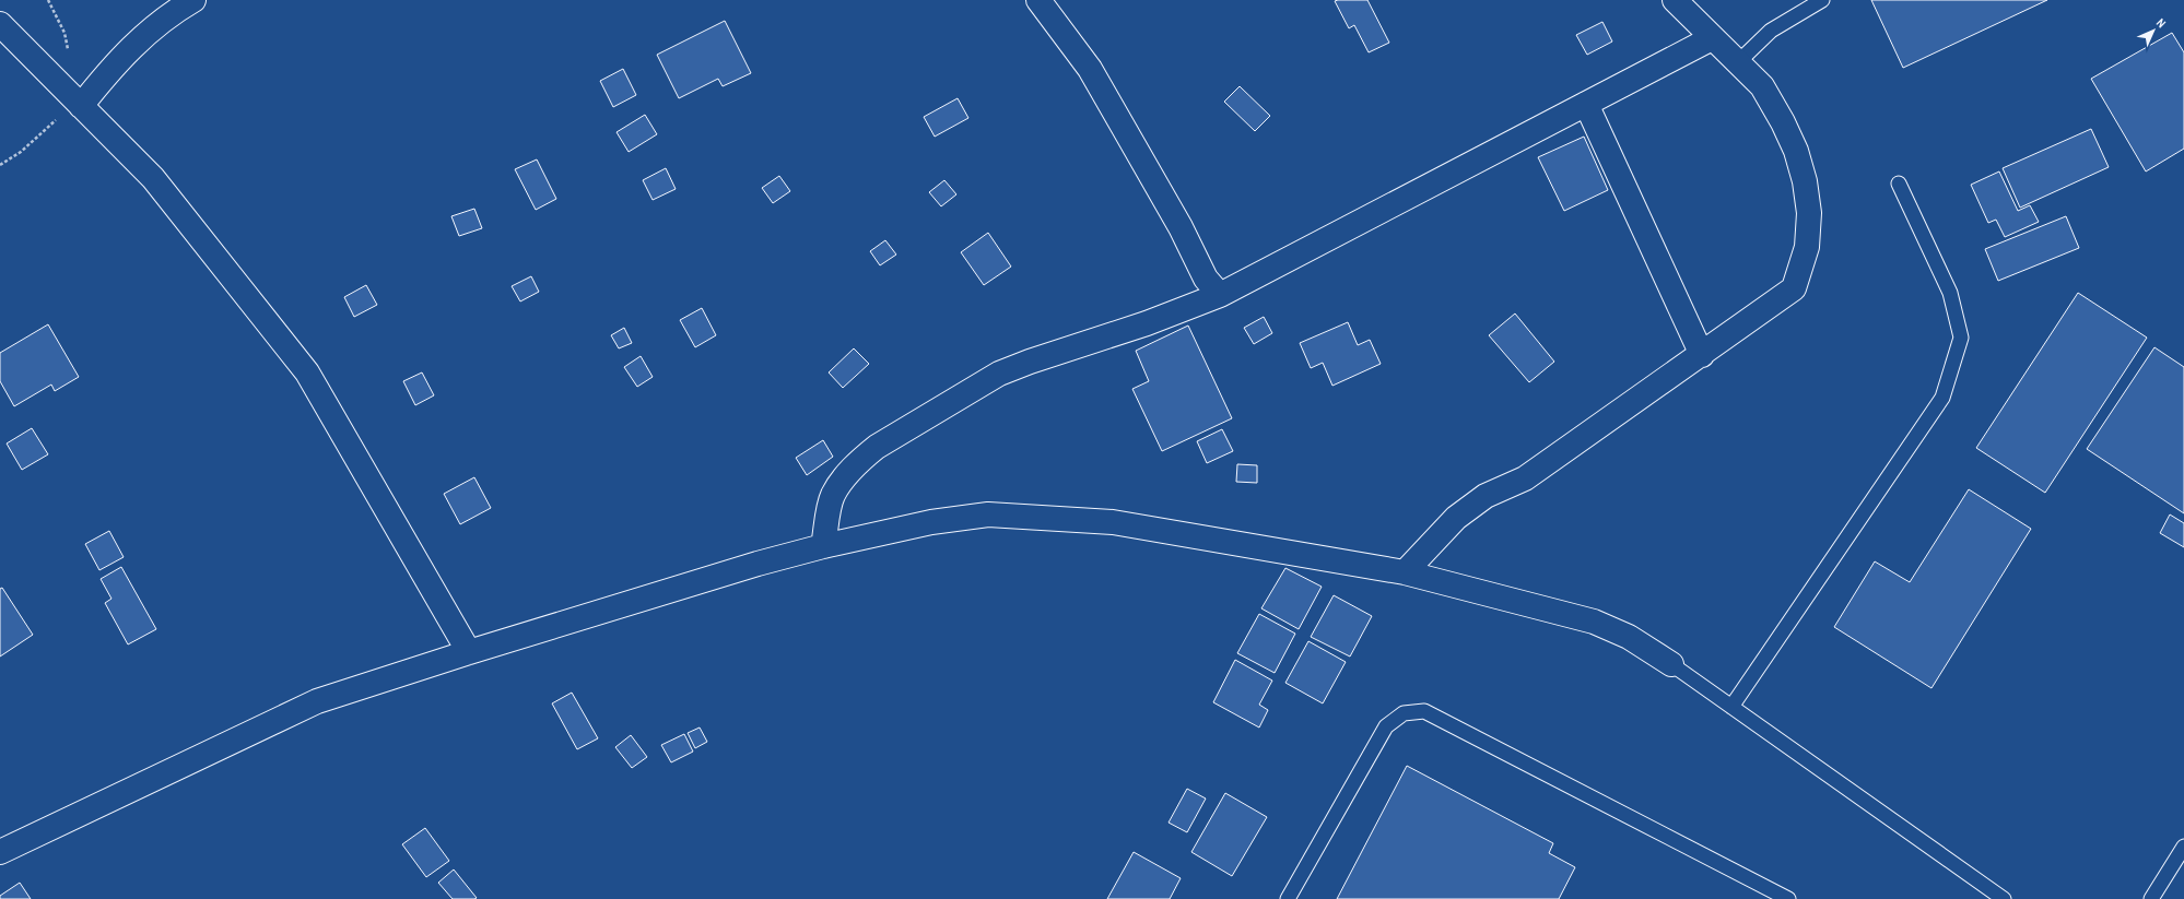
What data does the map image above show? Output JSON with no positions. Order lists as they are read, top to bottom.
{
  "north": "top right"
}
